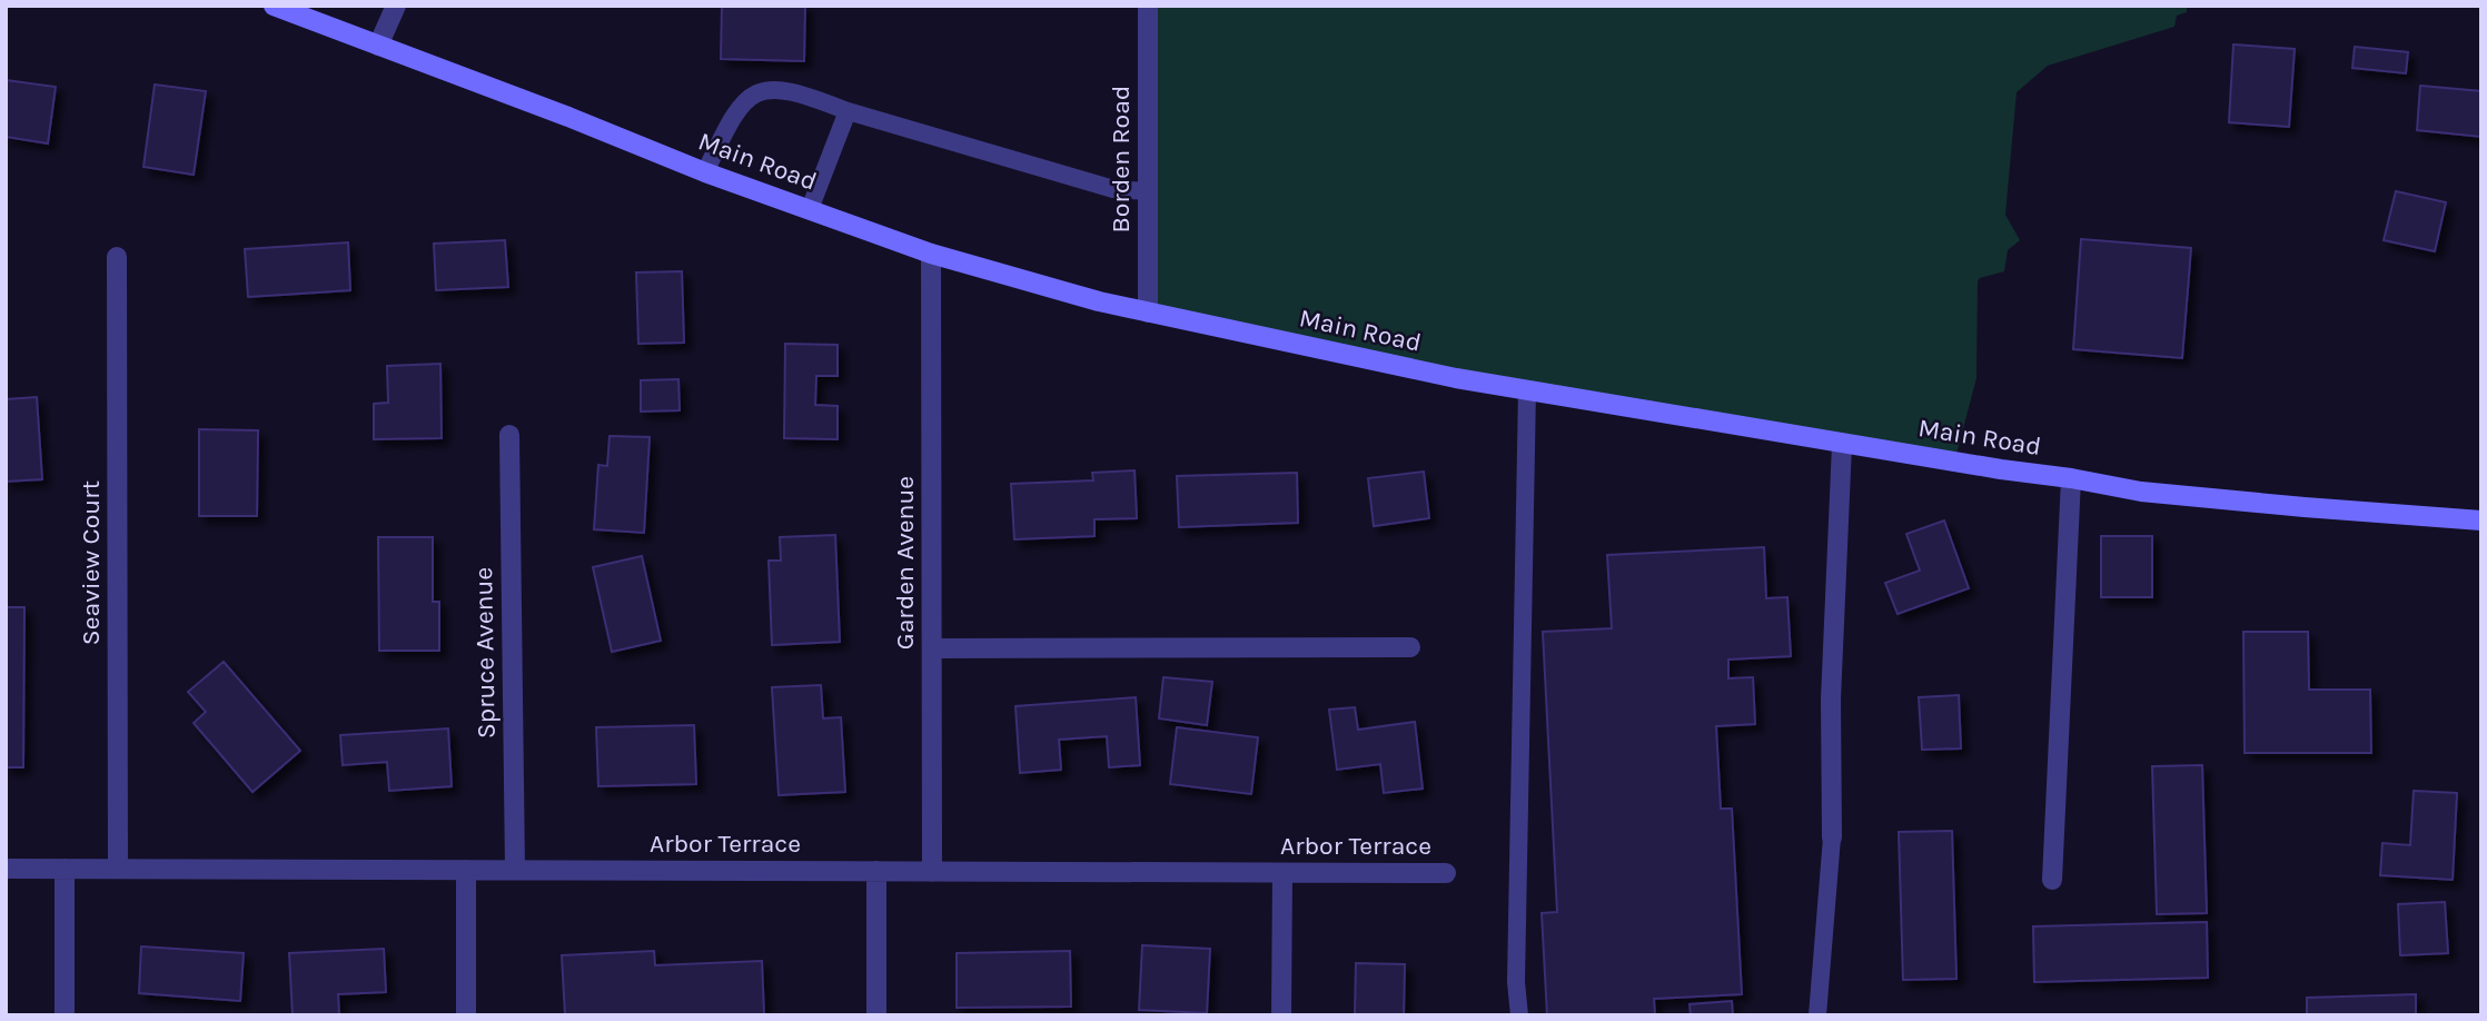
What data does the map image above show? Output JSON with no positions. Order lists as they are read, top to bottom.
{
  "streets": {
    "main road": ["Main Road"],
    "street": [
      "Borden Road",
      "Seaview Court",
      "Garden Avenue",
      "Spruce Avenue",
      "Arbor Terrace"
    ]
  },
  "crossings": [
    ["Borden Road", "Main Road"],
    ["Main Road", "Garden Avenue"],
    ["Seaview Court", "Arbor Terrace"],
    ["Garden Avenue", "Arbor Terrace"],
    ["Spruce Avenue", "Arbor Terrace"]
  ]
}
